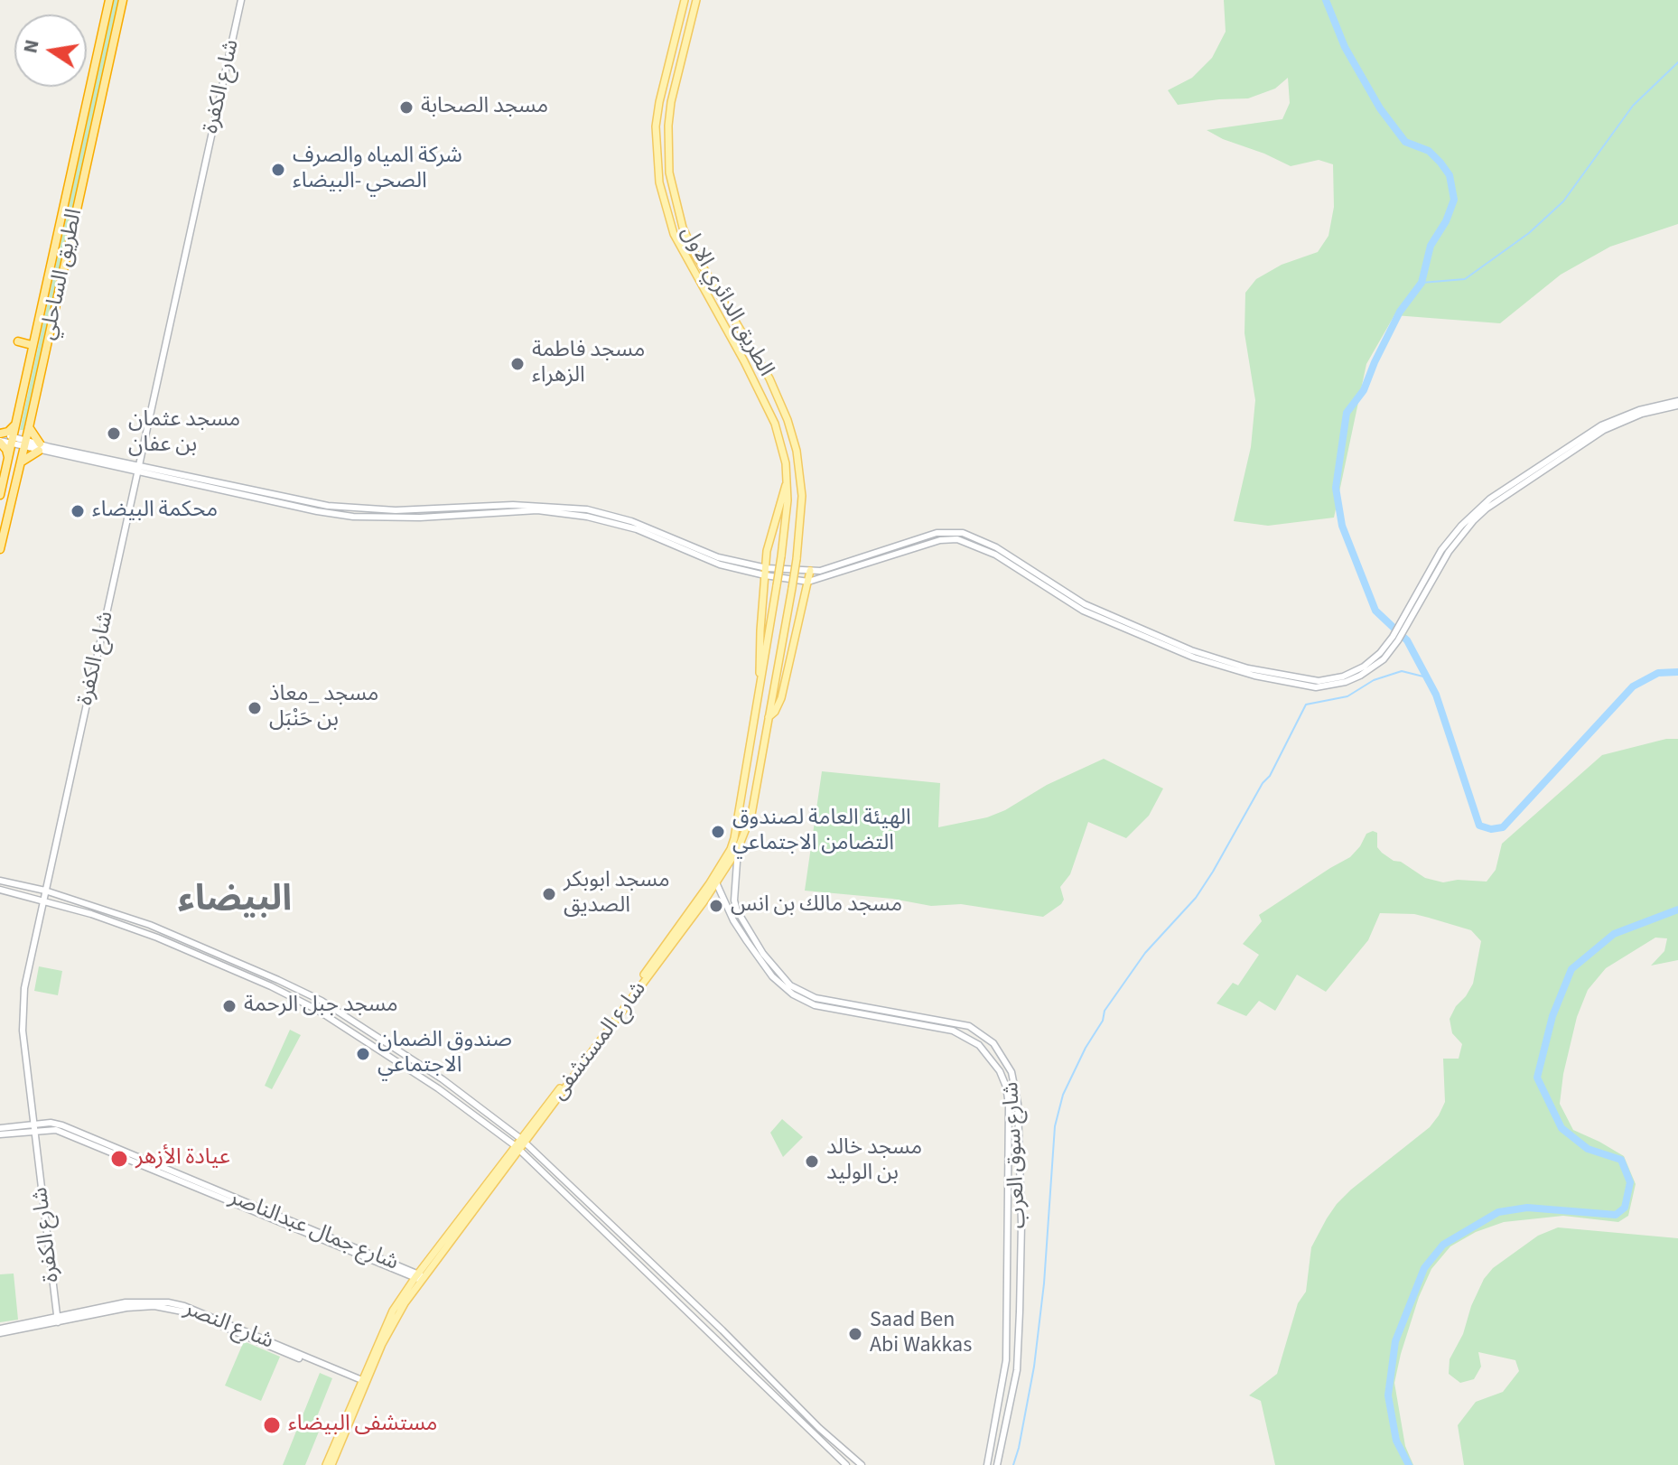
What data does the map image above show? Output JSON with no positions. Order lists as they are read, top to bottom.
{
  "streets": {
    "highway": ["الطريق الساحلي"],
    "main road": [
      "شارع الكفرة",
      "الطريق الدائري الاول",
      "شارع المستشفى",
      "شارع سوق العرب",
      "شارع جمال عبدالناصر",
      "شارع النصر"
    ]
  },
  "crossings": [
    ["شارع الكفرة", "شارع جمال عبدالناصر"],
    ["شارع الكفرة", "شارع النصر"],
    ["الطريق الدائري الاول", "شارع المستشفى"],
    ["شارع المستشفى", "شارع سوق العرب"],
    ["شارع المستشفى", "شارع جمال عبدالناصر"],
    ["شارع المستشفى", "شارع النصر"]
  ],
  "districts": ["البيضاء"],
  "places": [
    "مسجد الصحابة",
    "شركة المياه والصرف الصحي -البيضاء",
    "مسجد فاطمة الزهراء",
    "مسجد عثمان بن عفان",
    "محكمة البيضاء",
    "مسجد _معاذ بن حَنْبَل",
    "الهيئة العامة لصندوق التضامن الاجتماعي",
    "مسجد ابوبكر الصديق",
    "مسجد مالك بن انس",
    "مسجد جبل الرحمة",
    "صندوق الضمان الاجتماعي",
    "عيادة الأزهر",
    "مسجد خالد بن الوليد",
    "Saad Ben Abi Wakkas",
    "مستشفى البيضاء"
  ],
  "north": "left"
}
